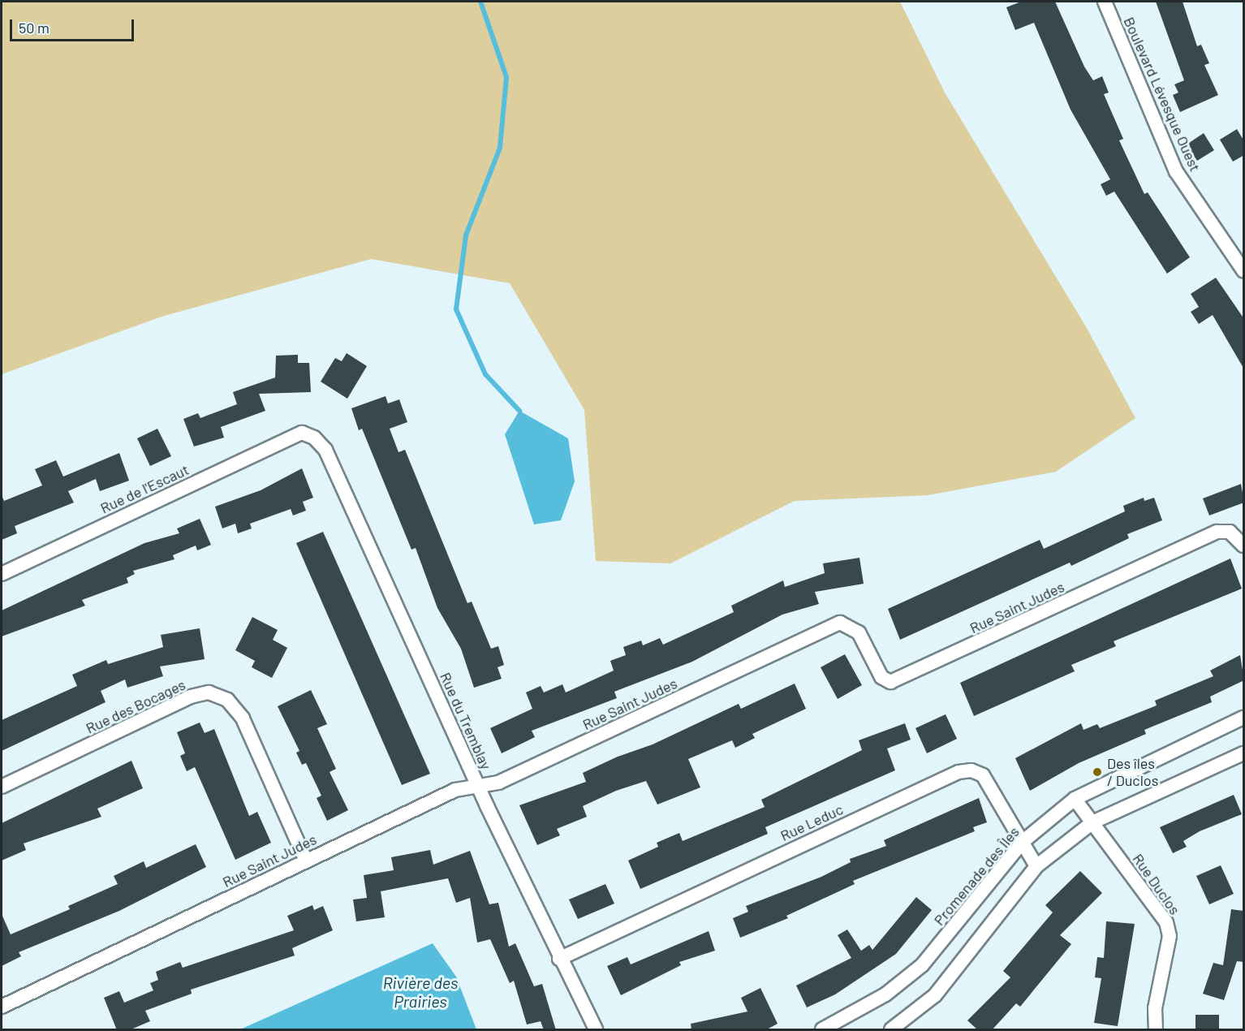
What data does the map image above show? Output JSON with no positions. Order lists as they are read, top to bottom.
{
  "streets": {
    "street": [
      "Boulevard Lévesque Ouest",
      "Rue de l'Escaut",
      "Rue Saint Judes",
      "Rue des Bocages",
      "Rue du Tremblay",
      "Rue Leduc",
      "Promenade des Îles",
      "Rue Duclos"
    ]
  },
  "crossings": [
    ["Rue de l'Escaut", "Rue du Tremblay"],
    ["Rue Saint Judes", "Rue des Bocages"],
    ["Rue Saint Judes", "Rue du Tremblay"],
    ["Rue du Tremblay", "Rue Leduc"],
    ["Rue Leduc", "Promenade des Îles"],
    ["Promenade des Îles", "Rue Duclos"]
  ],
  "water": ["Rivière des Prairies"],
  "places": ["Des îles / Duclos"],
  "scale_bar": "50 m"
}
